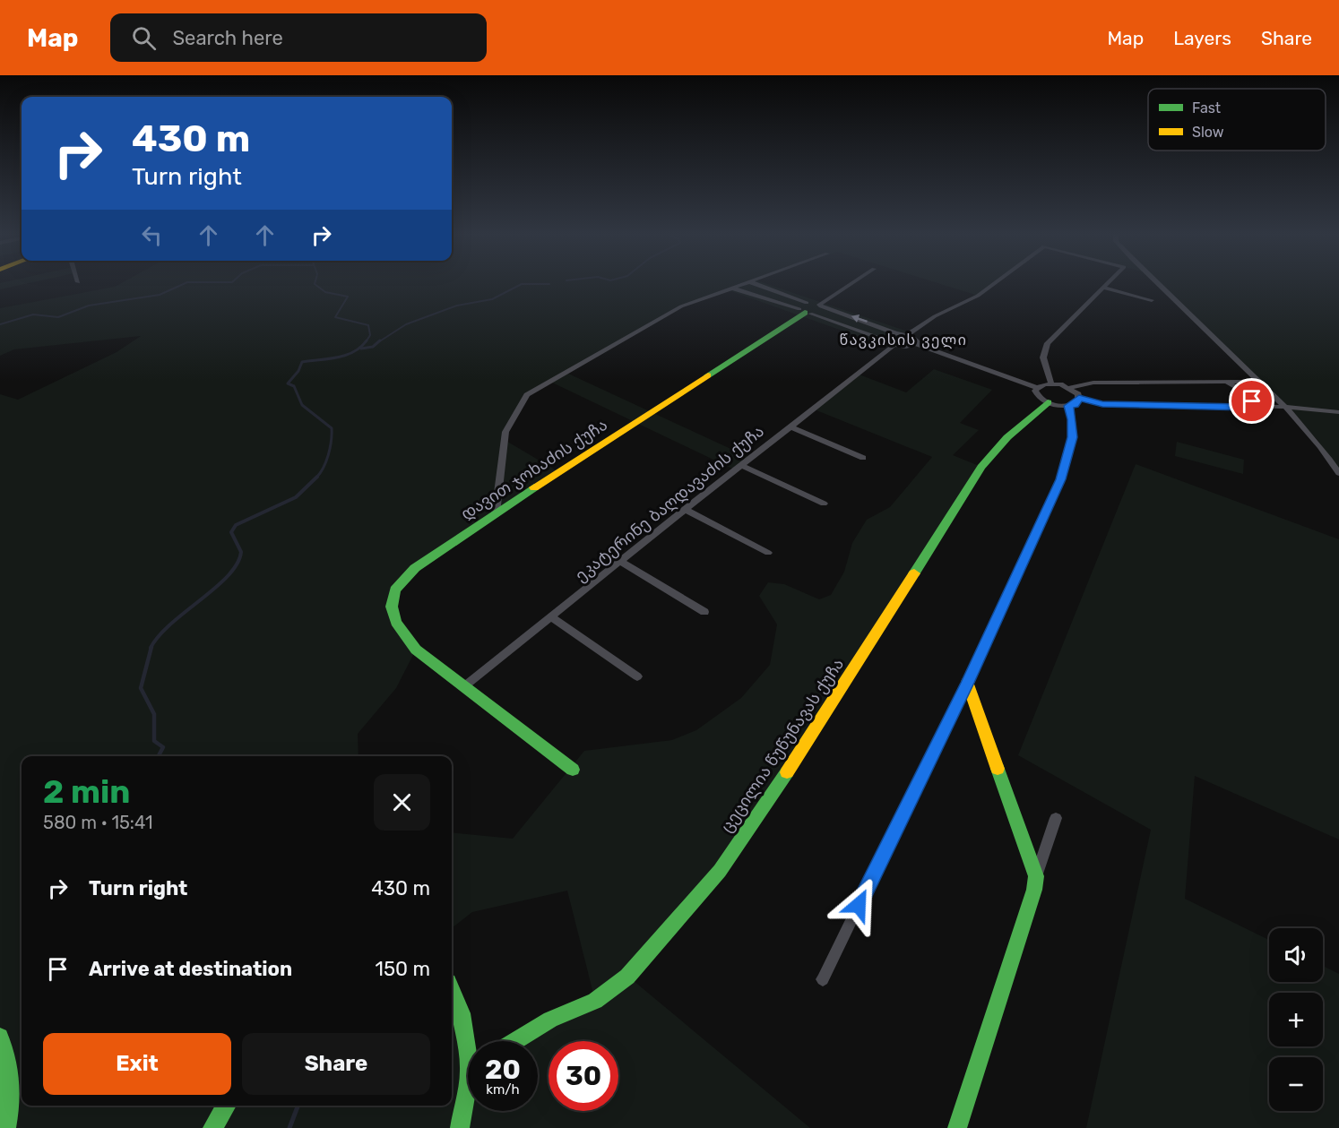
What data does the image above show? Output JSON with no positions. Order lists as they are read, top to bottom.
{
  "streets": {
    "street": ["დავით ჯოხაძის ქუჩა", "ეკატერინე ბაღდავაძის ქუჩა", "ცეცილია წუწუნავას ქუჩა"]
  },
  "crossings": [
    ["დავით ჯოხაძის ქუჩა", "ეკატერინე ბაღდავაძის ქუჩა"]
  ],
  "districts": ["წავკისის ველი"],
  "legend": ["Fast", "Slow"],
  "page": {
    "header": "Map",
    "search": "Search here",
    "nav": ["Map", "Layers", "Share"],
    "turn": ["430 m", "Turn right"],
    "heading": ["2 min", "580 m · 15:41"],
    "list": [
      {
        "name": "Turn right",
        "value": "430 m"
      },
      {
        "name": "Arrive at destination",
        "value": "150 m"
      }
    ],
    "map_buttons": ["+", "−"],
    "buttons": ["Exit", "Share"],
    "speed": "20 km/h",
    "limit": "30"
  }
}
